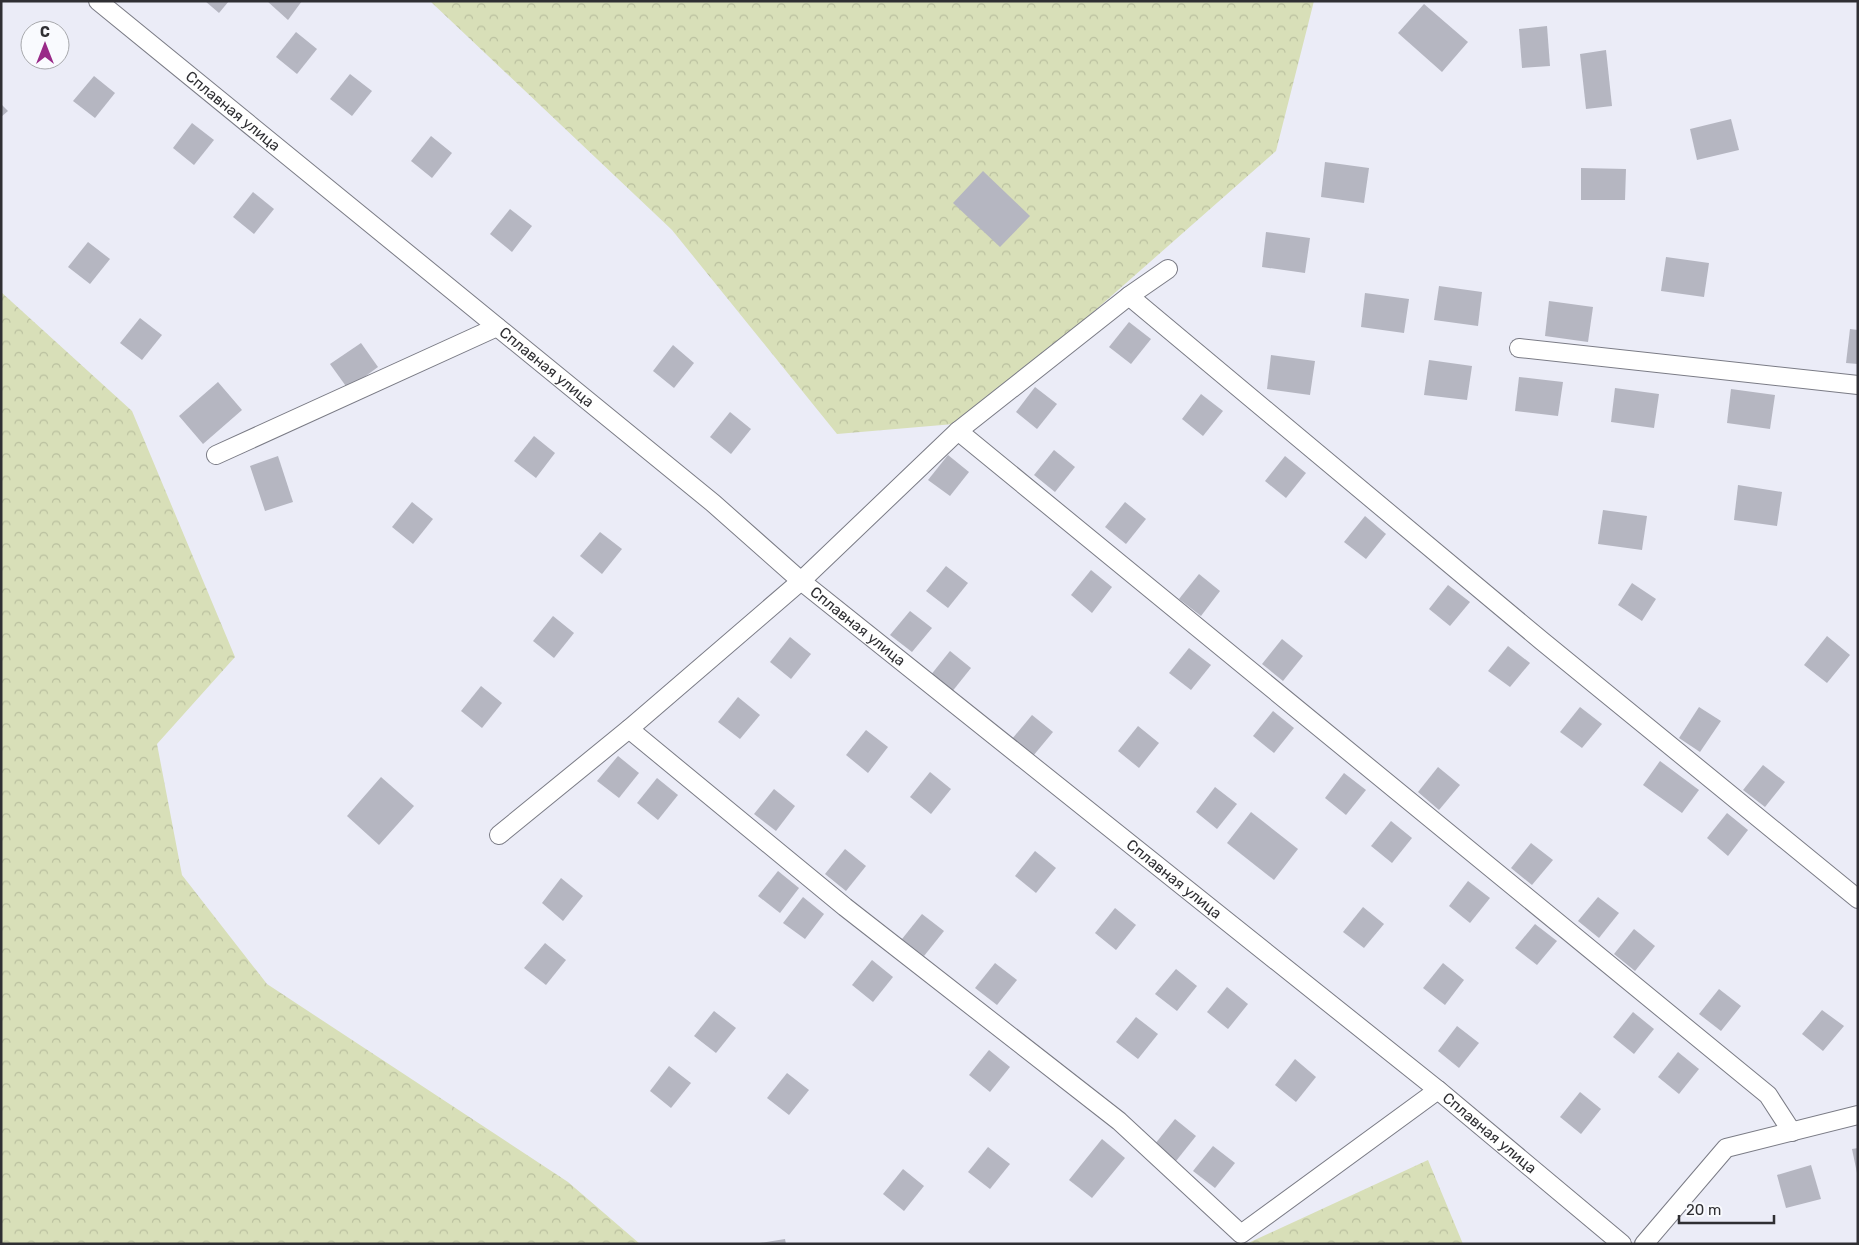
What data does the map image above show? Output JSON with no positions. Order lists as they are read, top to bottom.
{
  "streets": {
    "lane": ["Сплавная улица"]
  },
  "scale_bar": "20 m",
  "north": "top"
}
